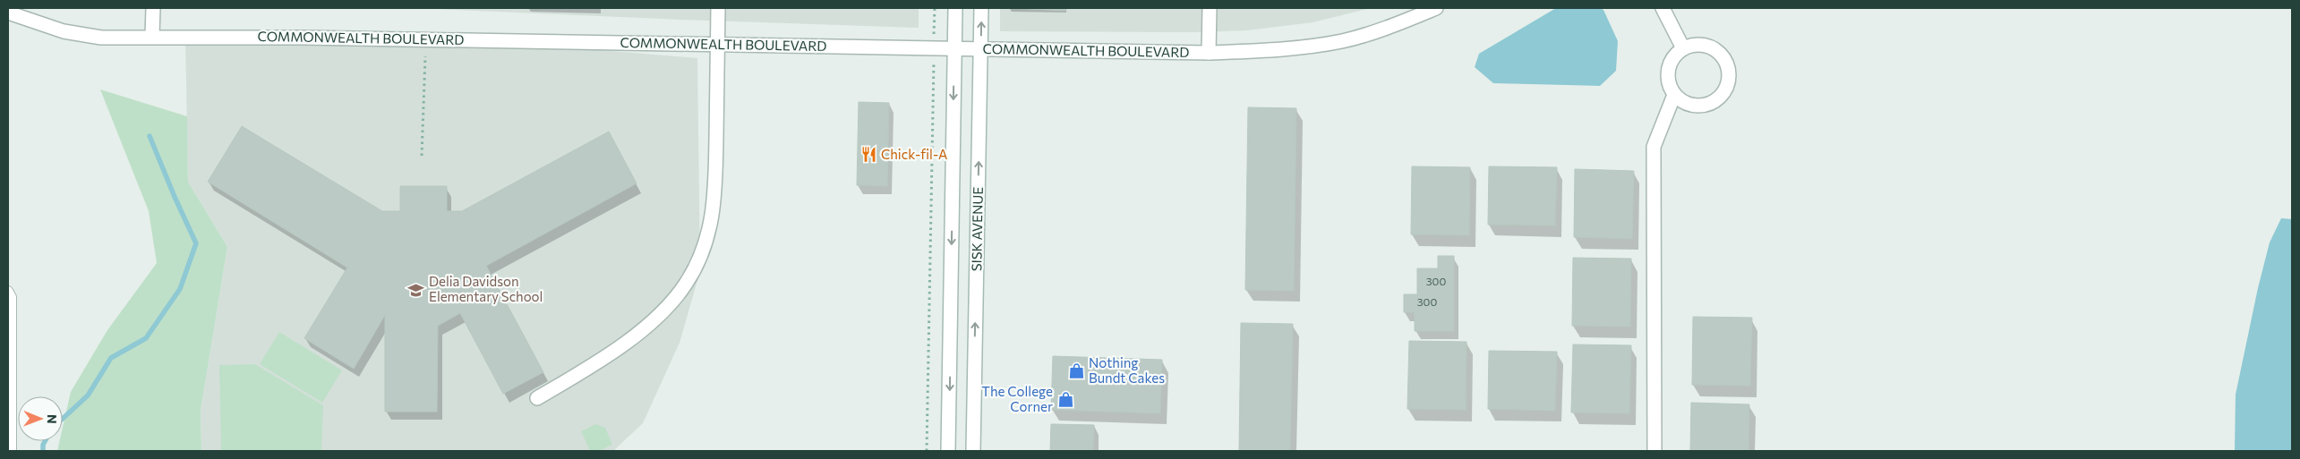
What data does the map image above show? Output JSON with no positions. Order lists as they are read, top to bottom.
{
  "streets": {
    "street": ["COMMONWEALTH BOULEVARD", "SISK AVENUE"]
  },
  "crossings": [
    ["COMMONWEALTH BOULEVARD", "SISK AVENUE"]
  ],
  "places": {
    "restaurant": ["Chick-fil-A"],
    "school or university": ["Delia Davidson Elementary School"],
    "shop": ["Nothing Bundt Cakes", "The College Corner"]
  },
  "house_numbers": ["300", "300"],
  "north": "right"
}
